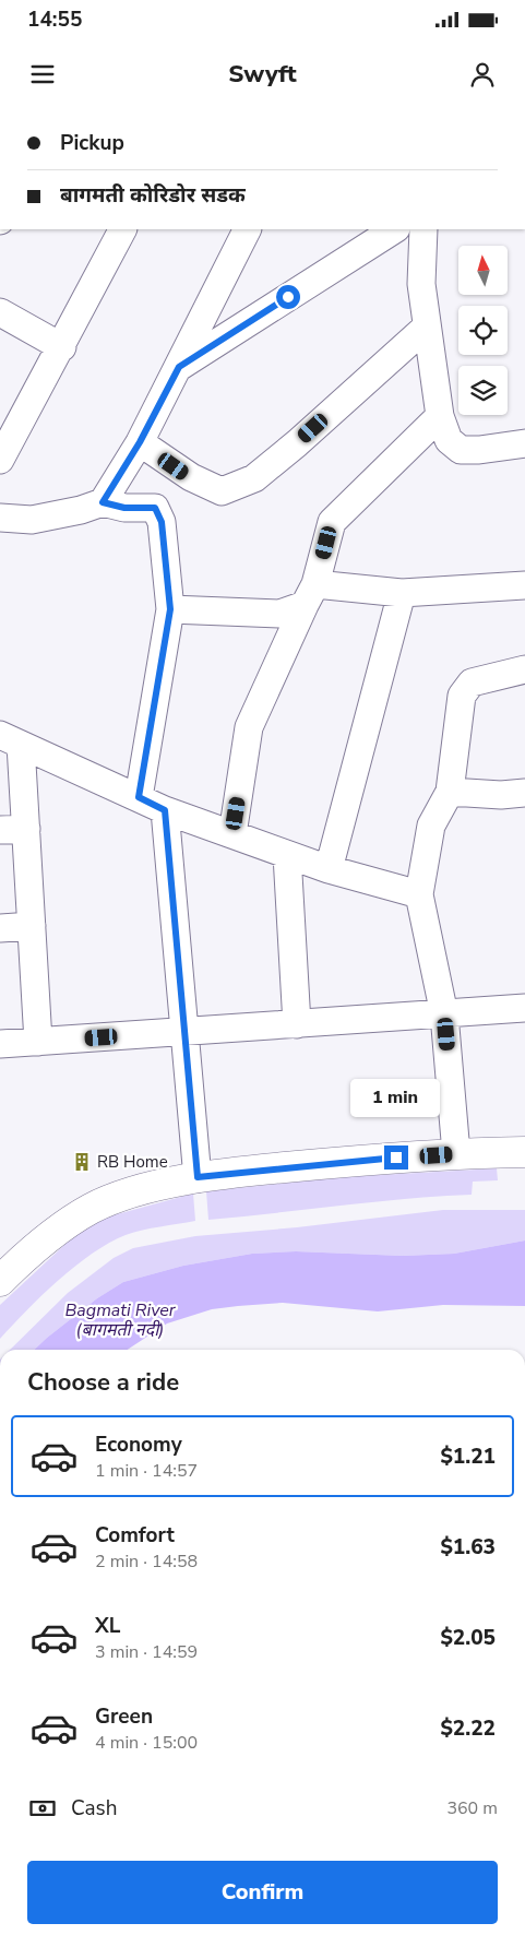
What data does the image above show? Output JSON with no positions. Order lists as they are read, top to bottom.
{
  "water": ["Bagmati River (बागमती नदी)"],
  "places": {
    "building": ["RB Home"]
  },
  "north": "top",
  "page": {
    "status": "14:55",
    "header": "Swyft",
    "banner": ["Pickup", "बागमती कोरिडोर सडक"],
    "bubble": "1 min",
    "heading": "Choose a ride",
    "list": [
      {
        "name": "Economy",
        "note": "1 min · 14:57",
        "value": "$1.21"
      },
      {
        "name": "Comfort",
        "note": "2 min · 14:58",
        "value": "$1.63"
      },
      {
        "name": "XL",
        "note": "3 min · 14:59",
        "value": "$2.05"
      },
      {
        "name": "Green",
        "note": "4 min · 15:00",
        "value": "$2.22"
      }
    ],
    "pay": ["Cash", "360 m"],
    "buttons": "Confirm"
  }
}
